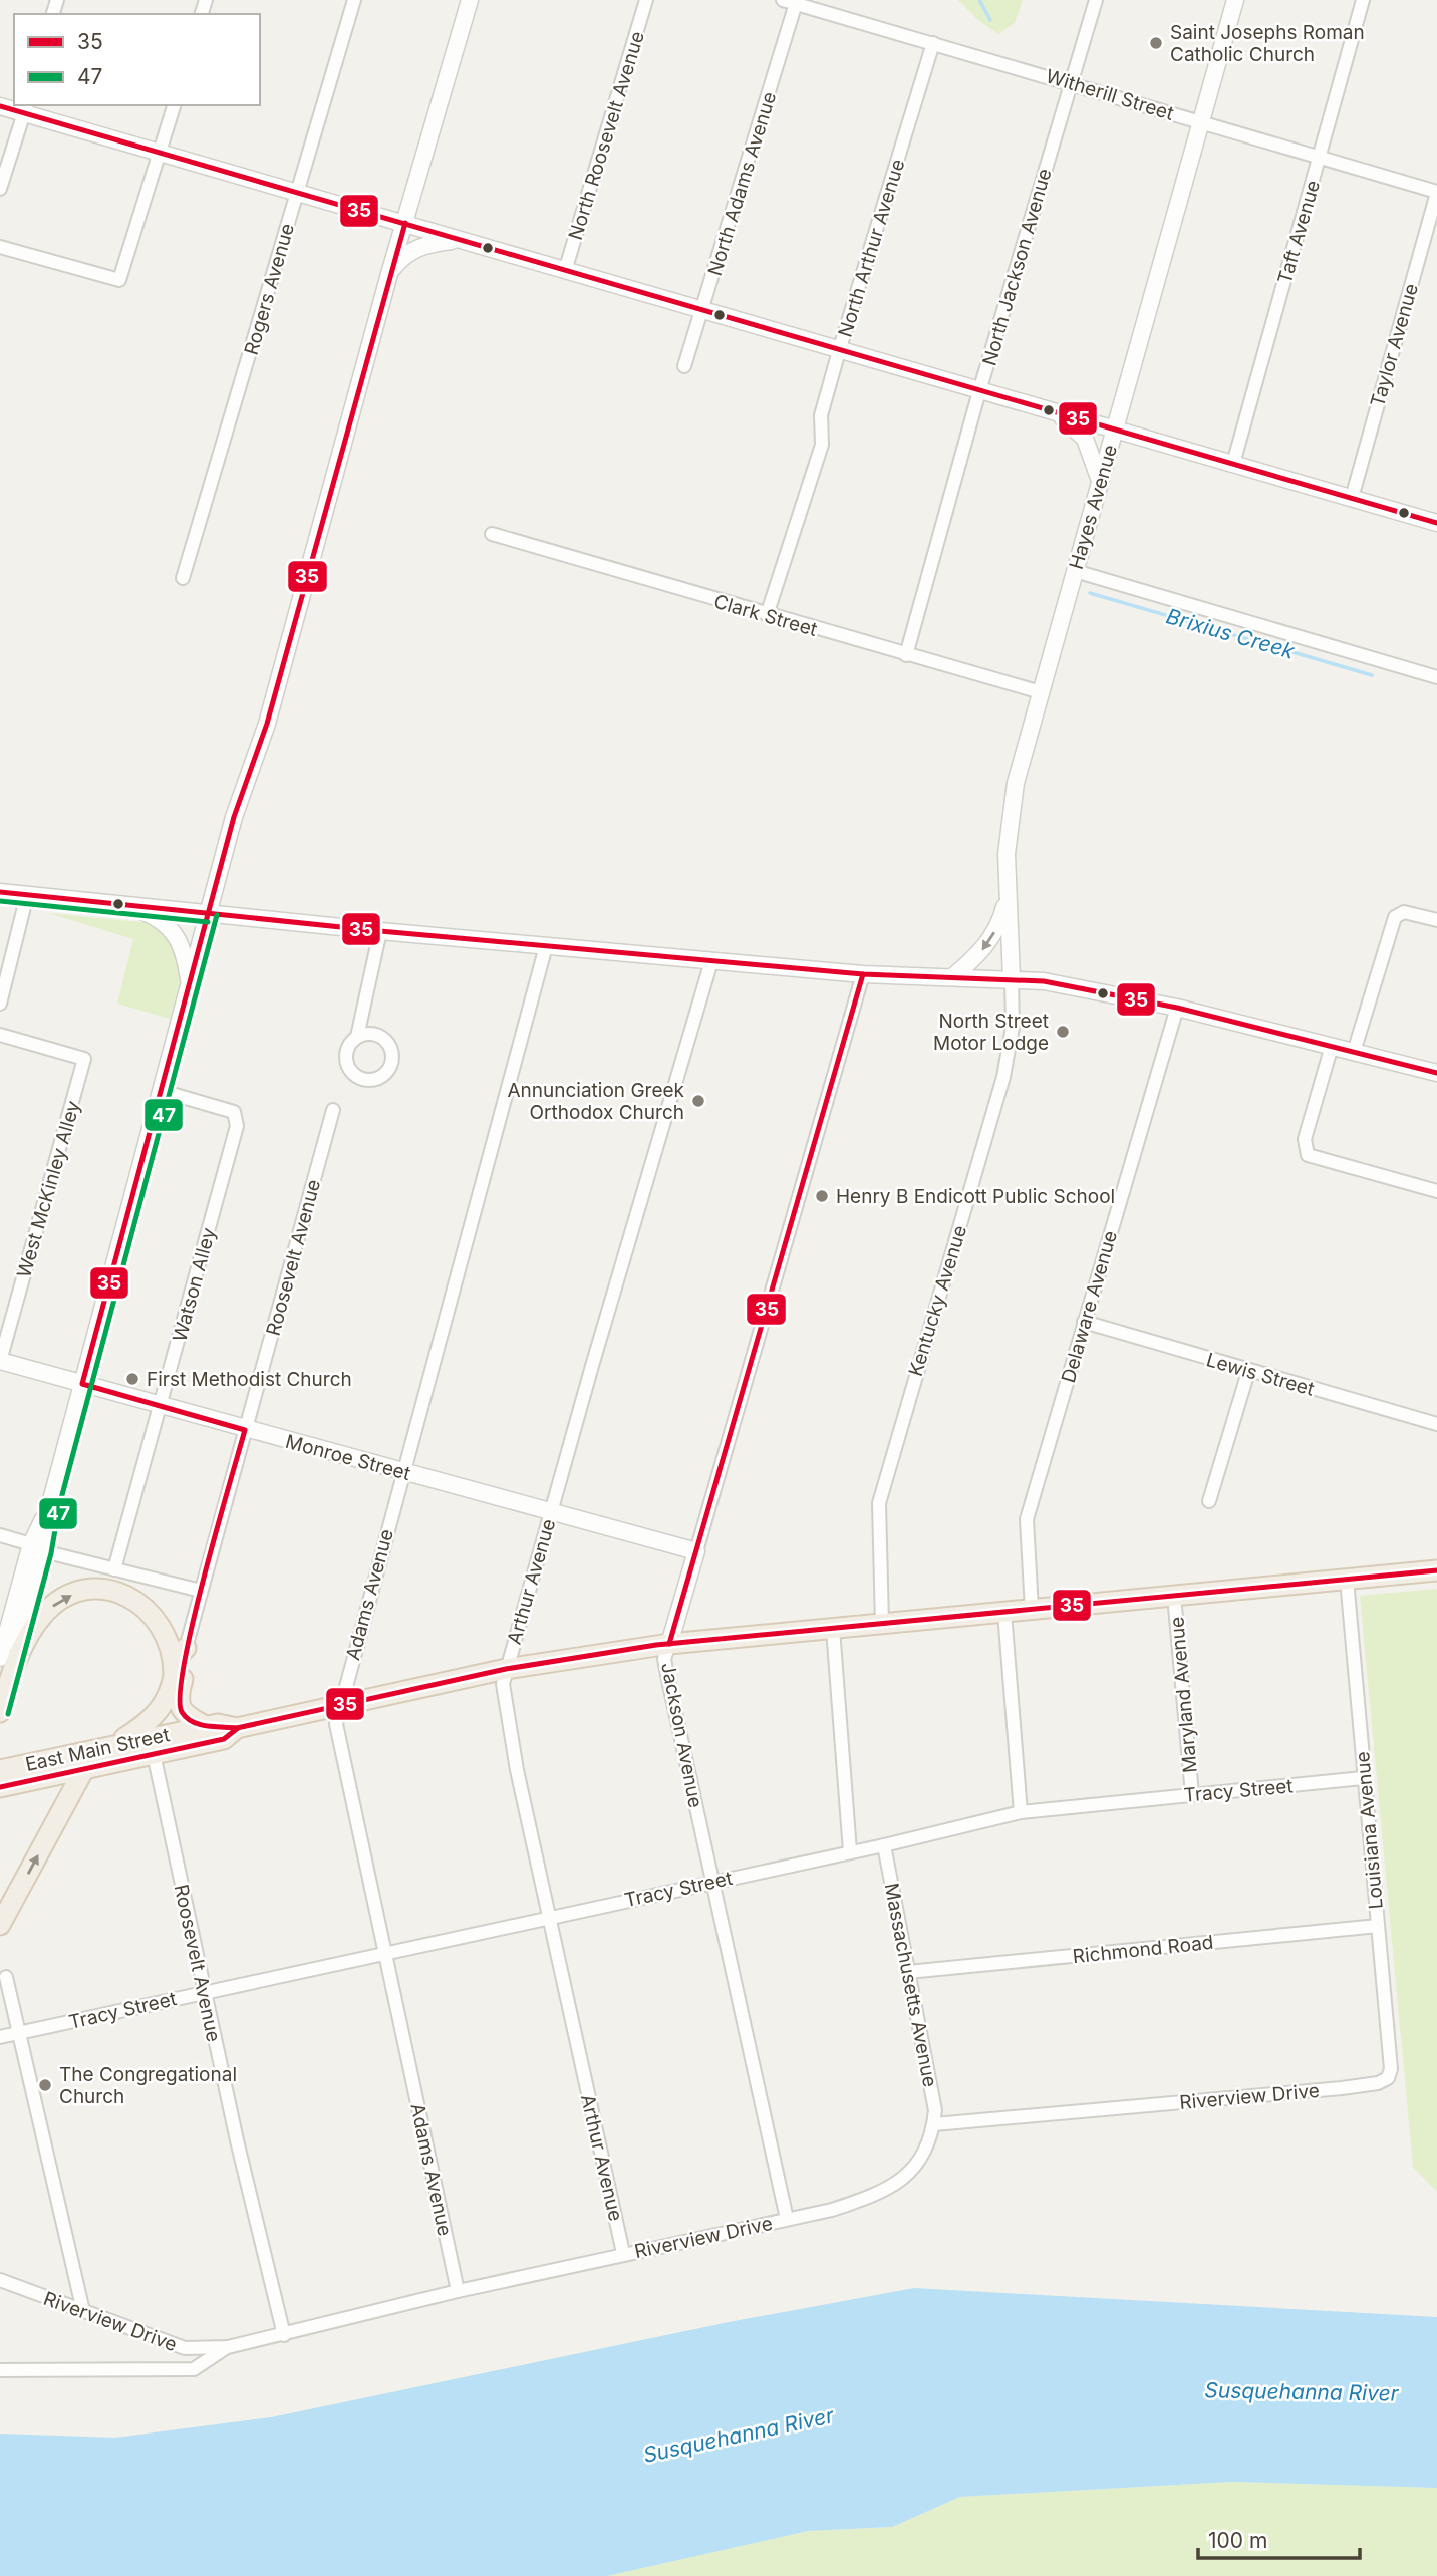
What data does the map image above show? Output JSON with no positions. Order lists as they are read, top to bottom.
{
  "streets": {
    "main road": ["East Main Street"],
    "street": [
      "Witherill Street",
      "North Roosevelt Avenue",
      "North Adams Avenue",
      "Taft Avenue",
      "North Arthur Avenue",
      "North Jackson Avenue",
      "Rogers Avenue",
      "Taylor Avenue",
      "Hayes Avenue",
      "Clark Street",
      "West McKinley Alley",
      "Roosevelt Avenue",
      "Watson Alley",
      "Kentucky Avenue",
      "Delaware Avenue",
      "Lewis Street",
      "Monroe Street",
      "Arthur Avenue",
      "Adams Avenue",
      "Maryland Avenue",
      "Jackson Avenue",
      "Tracy Street",
      "Louisiana Avenue",
      "Richmond Road",
      "Massachusetts Avenue",
      "Riverview Drive"
    ]
  },
  "crossings": [
    ["Witherill Street", "North Adams Avenue"],
    ["Witherill Street", "Taft Avenue"],
    ["Witherill Street", "North Arthur Avenue"],
    ["Witherill Street", "North Jackson Avenue"],
    ["Witherill Street", "Taylor Avenue"],
    ["Witherill Street", "Hayes Avenue"],
    ["North Arthur Avenue", "Clark Street"],
    ["North Jackson Avenue", "Clark Street"],
    ["Hayes Avenue", "Clark Street"],
    ["Hayes Avenue", "Kentucky Avenue"],
    ["West McKinley Alley", "Monroe Street"],
    ["Roosevelt Avenue", "Monroe Street"],
    ["Roosevelt Avenue", "East Main Street"],
    ["Roosevelt Avenue", "Tracy Street"],
    ["Roosevelt Avenue", "Riverview Drive"],
    ["Watson Alley", "Monroe Street"],
    ["Kentucky Avenue", "East Main Street"],
    ["Delaware Avenue", "Lewis Street"],
    ["Delaware Avenue", "East Main Street"],
    ["Monroe Street", "Arthur Avenue"],
    ["Monroe Street", "Adams Avenue"],
    ["Monroe Street", "Jackson Avenue"],
    ["Arthur Avenue", "East Main Street"],
    ["Arthur Avenue", "Tracy Street"],
    ["Arthur Avenue", "Riverview Drive"],
    ["Adams Avenue", "East Main Street"],
    ["Adams Avenue", "Tracy Street"],
    ["Adams Avenue", "Riverview Drive"],
    ["Maryland Avenue", "East Main Street"],
    ["Maryland Avenue", "Tracy Street"],
    ["Jackson Avenue", "East Main Street"],
    ["Jackson Avenue", "Tracy Street"],
    ["Jackson Avenue", "Riverview Drive"],
    ["East Main Street", "Louisiana Avenue"],
    ["Tracy Street", "Louisiana Avenue"],
    ["Tracy Street", "Massachusetts Avenue"],
    ["Louisiana Avenue", "Richmond Road"],
    ["Louisiana Avenue", "Riverview Drive"],
    ["Richmond Road", "Massachusetts Avenue"],
    ["Massachusetts Avenue", "Riverview Drive"]
  ],
  "water": ["Brixius Creek", "Susquehanna River"],
  "places": [
    "Saint Josephs Roman Catholic Church",
    "North Street Motor Lodge",
    "Annunciation Greek Orthodox Church",
    "Henry B Endicott Public School",
    "First Methodist Church",
    "The Congregational Church"
  ],
  "lines": ["transit line 35", "transit line 47"],
  "legend": ["35", "47"],
  "scale_bar": "100 m"
}
